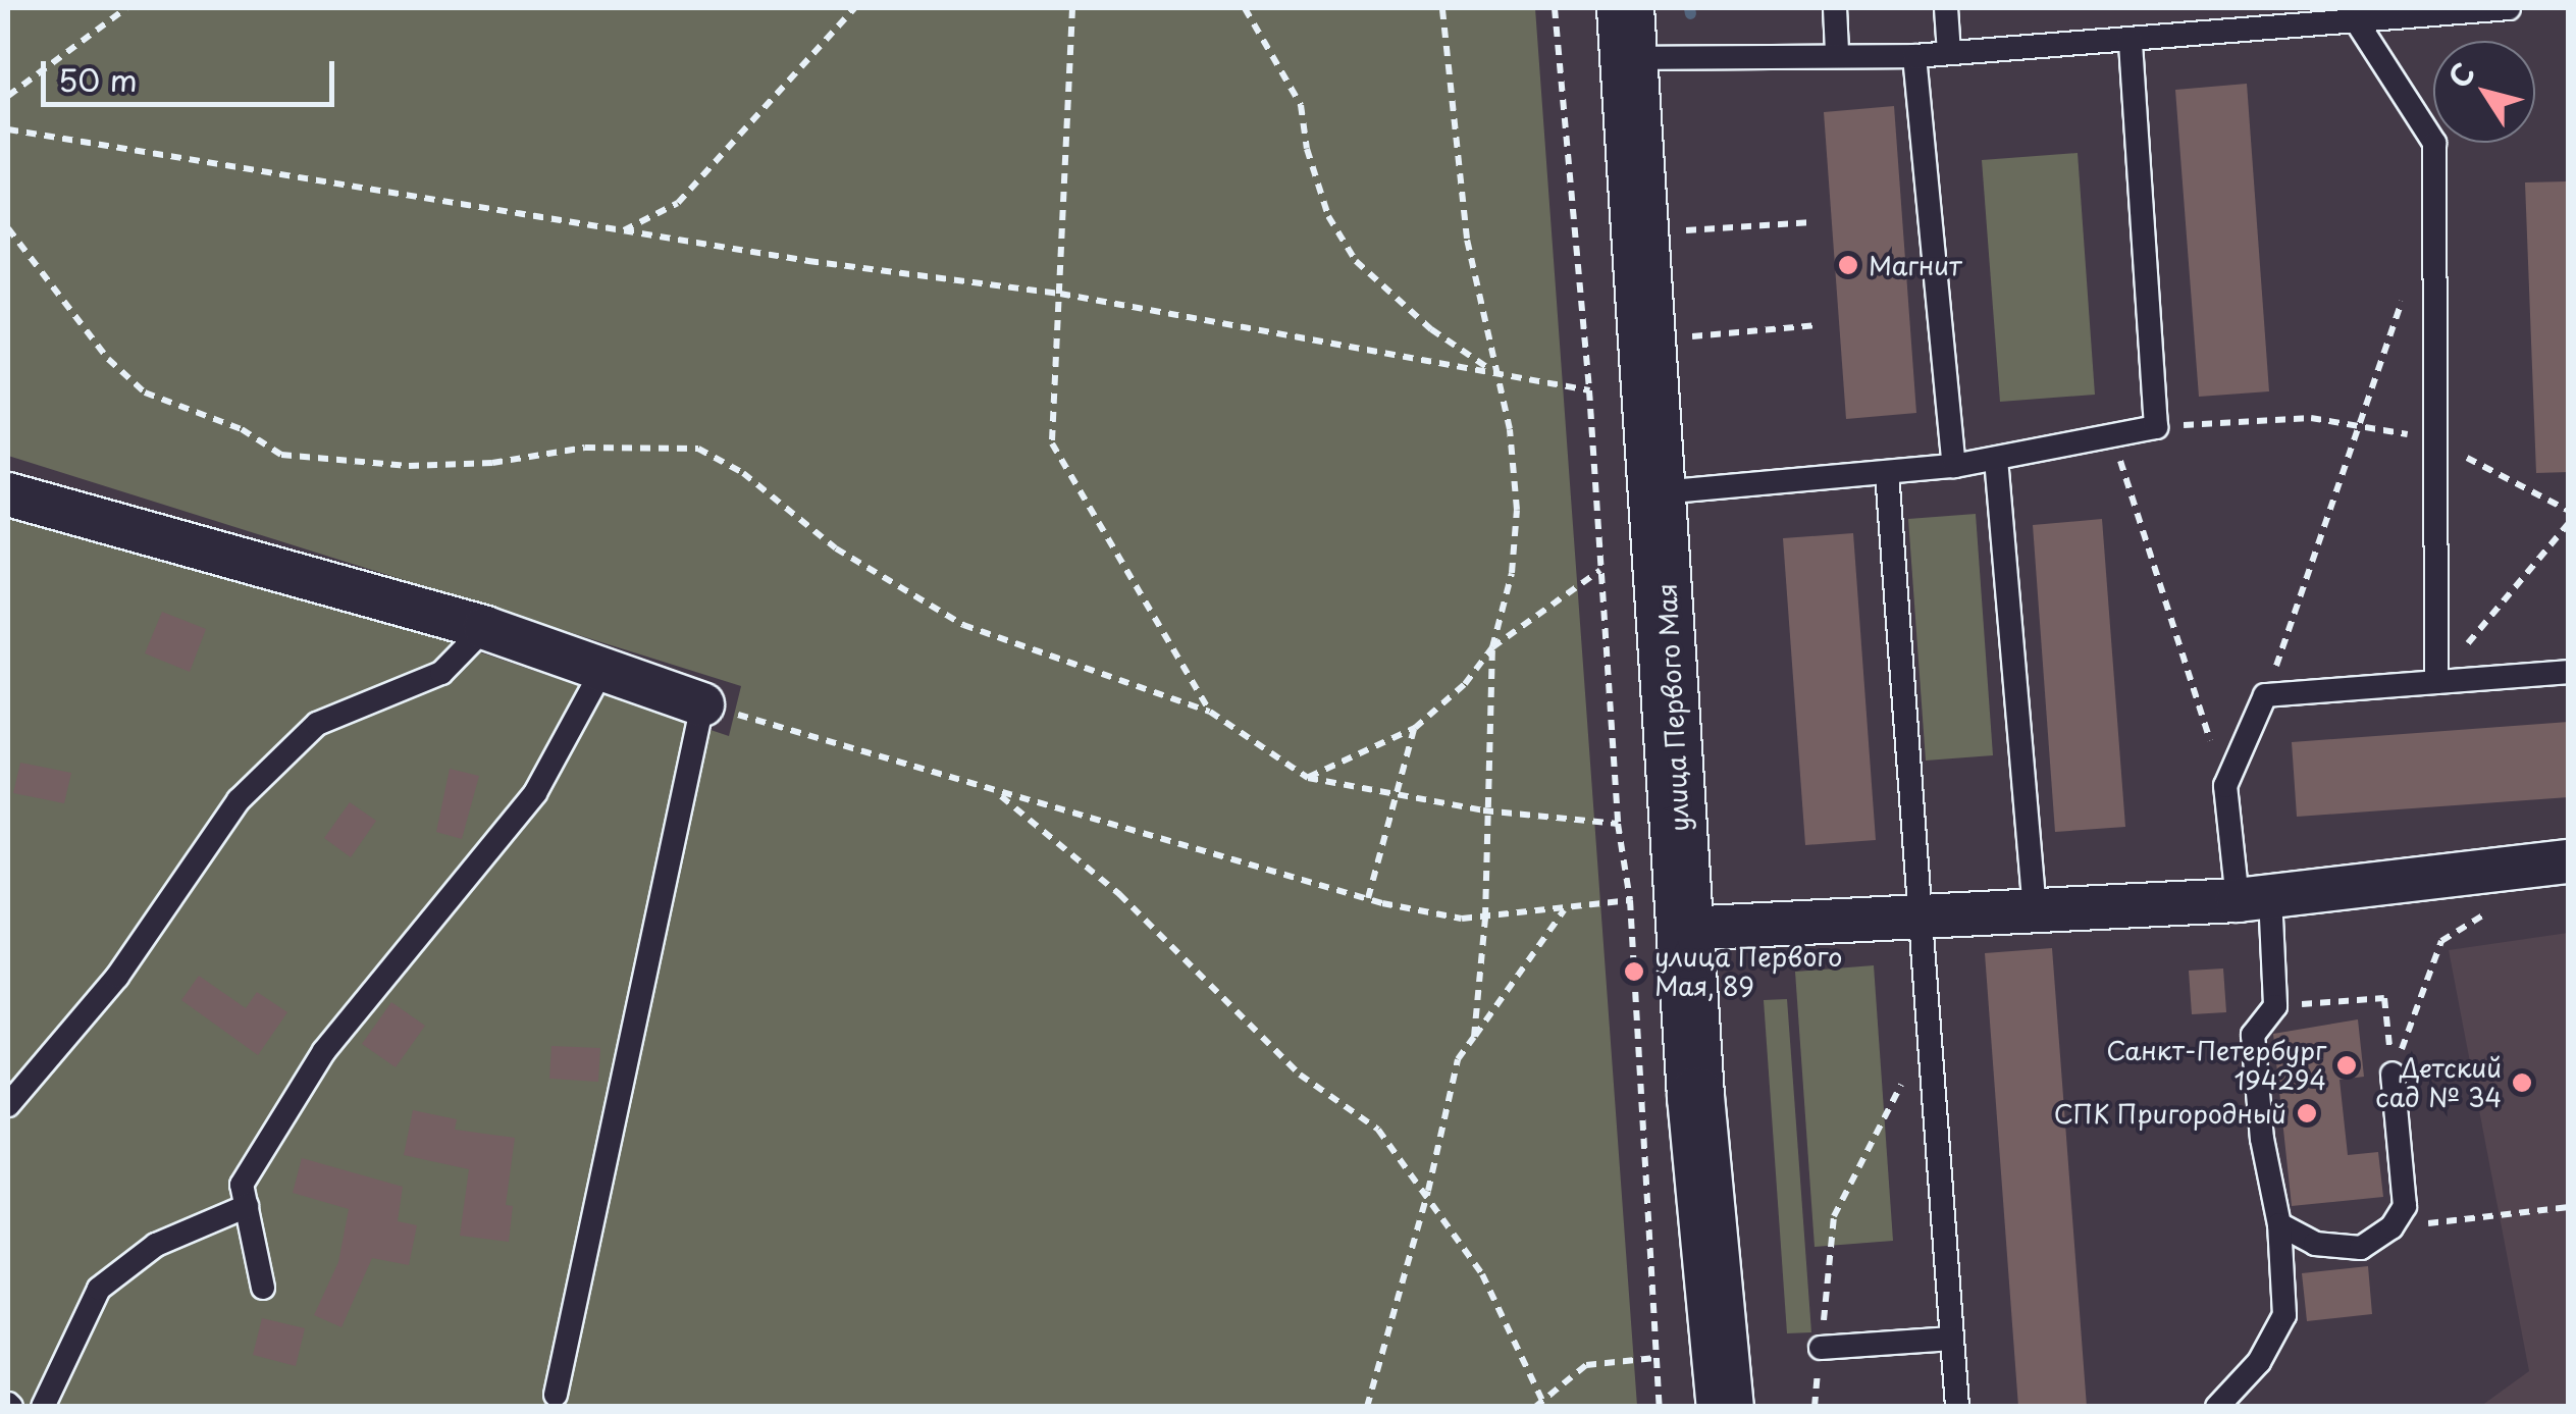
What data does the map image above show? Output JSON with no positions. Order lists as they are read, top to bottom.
{
  "streets": {
    "street": ["улица Первого Мая"]
  },
  "places": [
    "Магнит",
    "улица Первого Мая, 89",
    "Санкт-Петербург 194294",
    "Детский сад № 34",
    "СПК Пригородный"
  ],
  "scale_bar": "50 m",
  "north": "top left"
}
